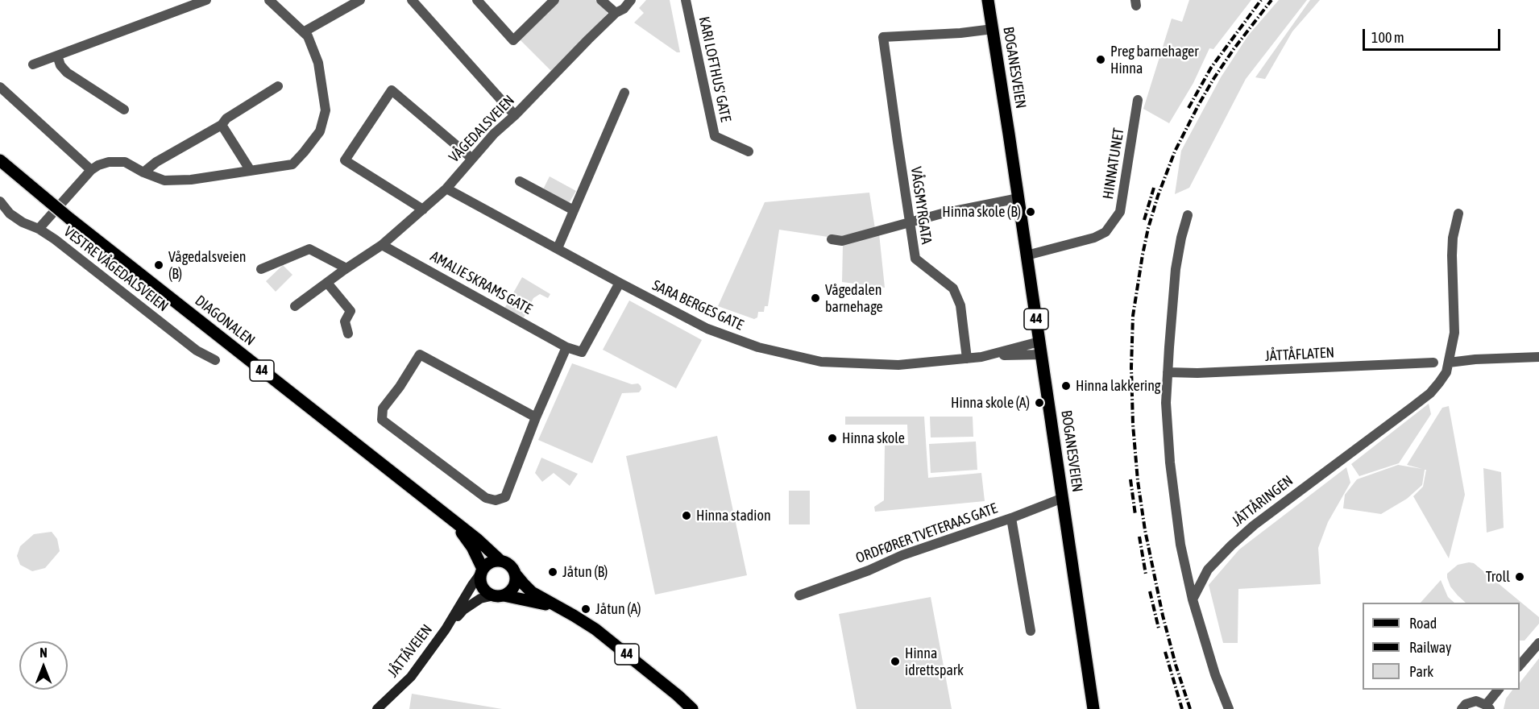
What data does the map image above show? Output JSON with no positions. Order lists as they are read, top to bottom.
{
  "streets": {
    "main road": [
      "BOGANESVEIEN",
      "44",
      "DIAGONALEN",
      "JÅTTÅVEIEN"
    ],
    "street": [
      "KARI LOFTHUS' GATE",
      "VÅGEDALSVEIEN",
      "HINNATUNET",
      "VÅGSMYRGATA",
      "VESTRE VÅGEDALSVEIEN",
      "AMALIE SKRAMS GATE",
      "SARA BERGES GATE",
      "JÅTTÅFLATEN",
      "JÅTTÅRINGEN",
      "ORDFØRER TVETERAAS GATE"
    ]
  },
  "crossings": [
    ["BOGANESVEIEN", "HINNATUNET"],
    ["BOGANESVEIEN", "VÅGSMYRGATA"],
    ["BOGANESVEIEN", "SARA BERGES GATE"],
    ["BOGANESVEIEN", "ORDFØRER TVETERAAS GATE"],
    ["VÅGEDALSVEIEN", "AMALIE SKRAMS GATE"],
    ["VÅGEDALSVEIEN", "SARA BERGES GATE"],
    ["VÅGSMYRGATA", "SARA BERGES GATE"],
    ["44", "DIAGONALEN"],
    ["44", "JÅTTÅVEIEN"],
    ["DIAGONALEN", "JÅTTÅVEIEN"]
  ],
  "places": [
    "Preg barnehager Hinna",
    "Hinna skole (B)",
    "Vågedalsveien (B)",
    "Vågedalen barnehage",
    "Hinna lakkering",
    "Hinna skole (A)",
    "Hinna skole",
    "Hinna stadion",
    "Jåtun (B)",
    "Troll",
    "Jåtun (A)",
    "Hinna idrettspark"
  ],
  "legend": ["Road", "Railway", "Park"],
  "scale_bar": "100 m",
  "north": "top"
}
